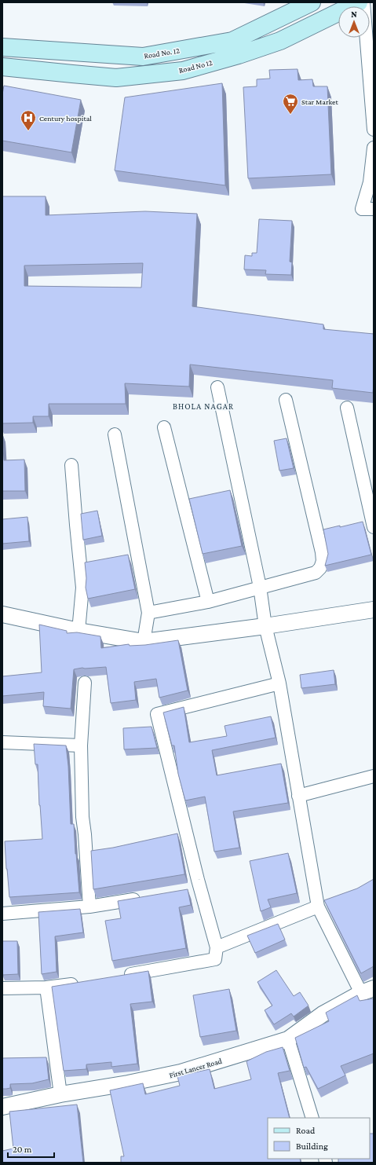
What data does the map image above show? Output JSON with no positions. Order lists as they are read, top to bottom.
{
  "streets": {
    "main road": ["Road No. 12", "Road No 12"],
    "street": ["First Lancer Road"]
  },
  "districts": ["BHOLA NAGAR"],
  "places": {
    "supermarket": ["Star Market"],
    "hospital": ["Century hospital"]
  },
  "legend": ["Road", "Building"],
  "scale_bar": "20 m",
  "north": "top"
}
